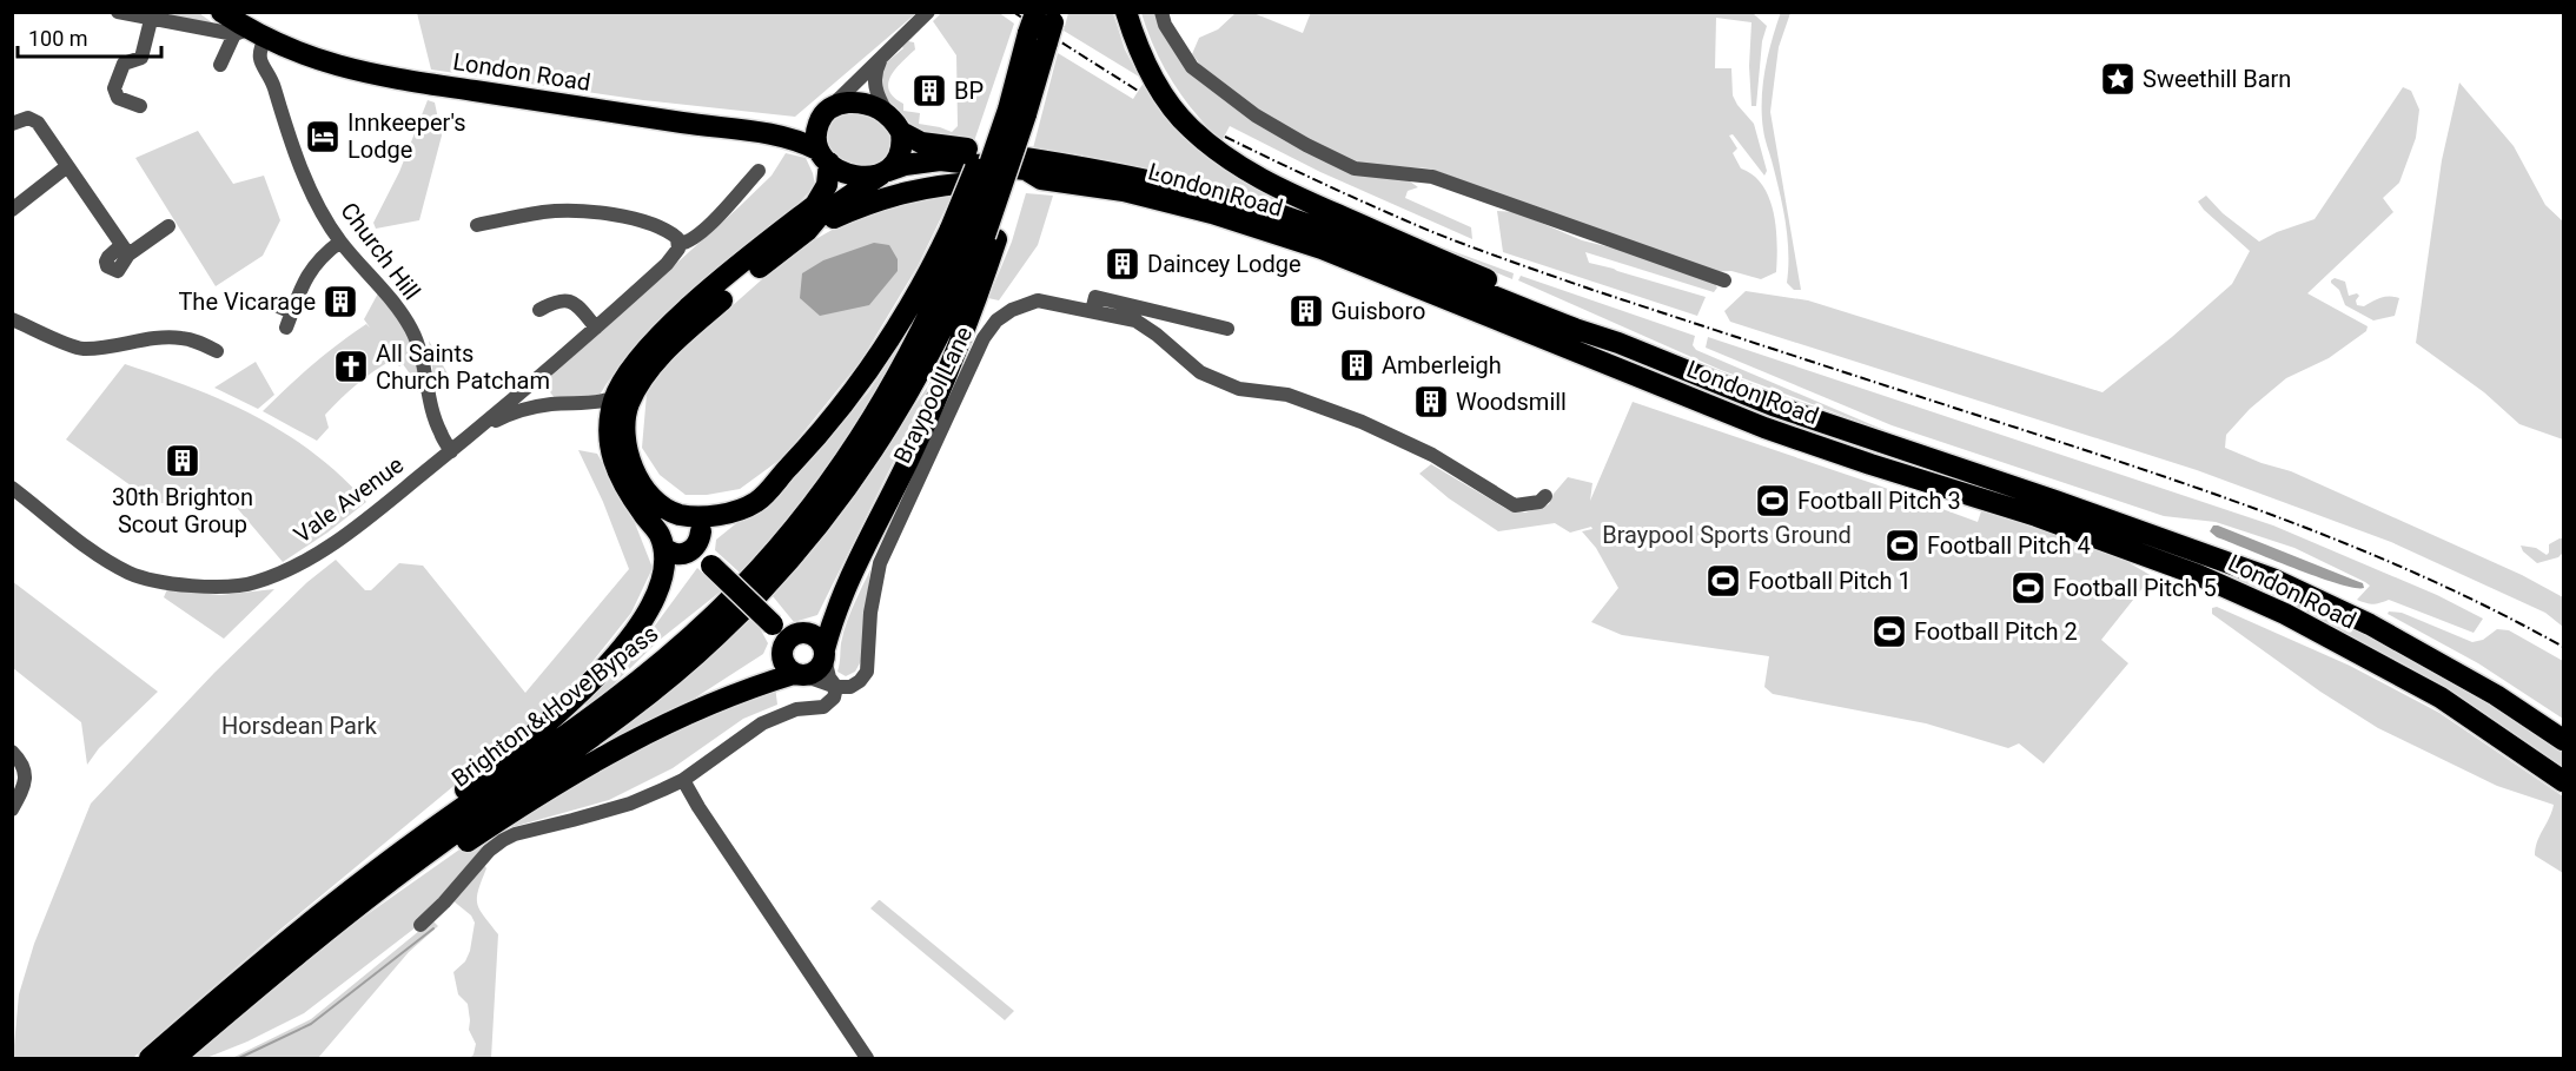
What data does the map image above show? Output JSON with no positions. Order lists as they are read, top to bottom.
{
  "streets": {
    "highway": ["London Road", "Brighton & Hove Bypass"],
    "street": ["Church Hill", "Braypool Lane", "Vale Avenue"]
  },
  "crossings": [
    ["London Road", "Church Hill"],
    ["Church Hill", "Vale Avenue"]
  ],
  "parks": ["Braypool Sports Ground", "Horsdean Park"],
  "places": {
    "place": ["Sweethill Barn"],
    "building": [
      "BP",
      "Daincey Lodge",
      "The Vicarage",
      "Guisboro",
      "Amberleigh",
      "Woodsmill",
      "30th Brighton Scout Group"
    ],
    "hotel": ["Innkeeper's Lodge"],
    "church": ["All Saints Church Patcham"],
    "sports": [
      "Football Pitch 3",
      "Football Pitch 4",
      "Football Pitch 1",
      "Football Pitch 5",
      "Football Pitch 2"
    ]
  },
  "scale_bar": "100 m"
}
